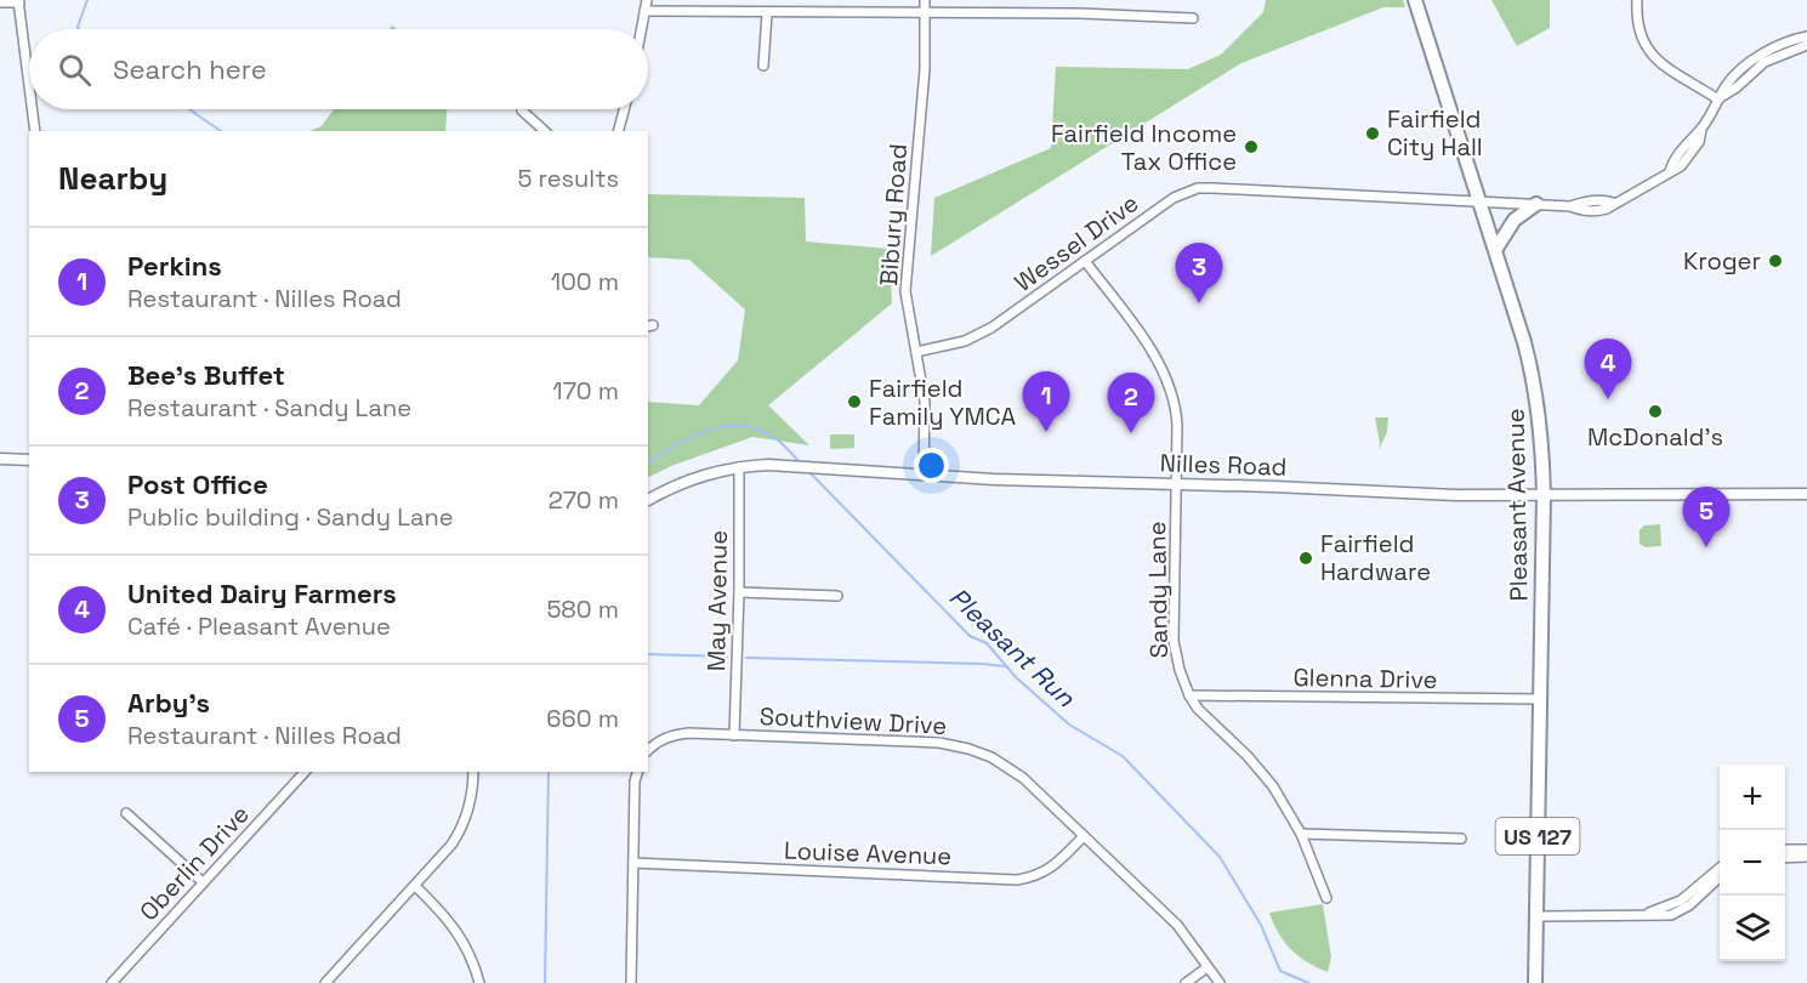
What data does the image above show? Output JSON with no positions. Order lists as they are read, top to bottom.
{
  "streets": {
    "main road": ["Pleasant Avenue", "US 127"],
    "street": [
      "Bibury Road",
      "Wessel Drive",
      "Nilles Road",
      "Sandy Lane",
      "May Avenue",
      "Glenna Drive",
      "Southview Drive",
      "Louise Avenue",
      "Oberlin Drive"
    ]
  },
  "crossings": [
    ["Bibury Road", "Wessel Drive"],
    ["Bibury Road", "Nilles Road"],
    ["Wessel Drive", "Pleasant Avenue"],
    ["Wessel Drive", "Sandy Lane"],
    ["Nilles Road", "Pleasant Avenue"],
    ["Nilles Road", "Sandy Lane"],
    ["Nilles Road", "May Avenue"],
    ["Pleasant Avenue", "Glenna Drive"],
    ["Sandy Lane", "Glenna Drive"],
    ["May Avenue", "Southview Drive"],
    ["Southview Drive", "Louise Avenue"]
  ],
  "water": ["Pleasant Run"],
  "places": [
    "Fairfield City Hall",
    "Fairfield Income Tax Office",
    "Kroger",
    "Fairfield Family YMCA",
    "McDonald's",
    "Fairfield Hardware"
  ],
  "page": {
    "search": "Search here",
    "heading": ["Nearby", "5 results"],
    "list": [
      {
        "mark": "1",
        "name": "Perkins",
        "note": "Restaurant · Nilles Road",
        "value": "100 m"
      },
      {
        "mark": "2",
        "name": "Bee's Buffet",
        "note": "Restaurant · Sandy Lane",
        "value": "170 m"
      },
      {
        "mark": "3",
        "name": "Post Office",
        "note": "Public building · Sandy Lane",
        "value": "270 m"
      },
      {
        "mark": "4",
        "name": "United Dairy Farmers",
        "note": "Café · Pleasant Avenue",
        "value": "580 m"
      },
      {
        "mark": "5",
        "name": "Arby's",
        "note": "Restaurant · Nilles Road",
        "value": "660 m"
      }
    ],
    "pins": [
      "3",
      "4",
      "1",
      "2",
      "5"
    ],
    "map_buttons": ["+", "−"]
  }
}
